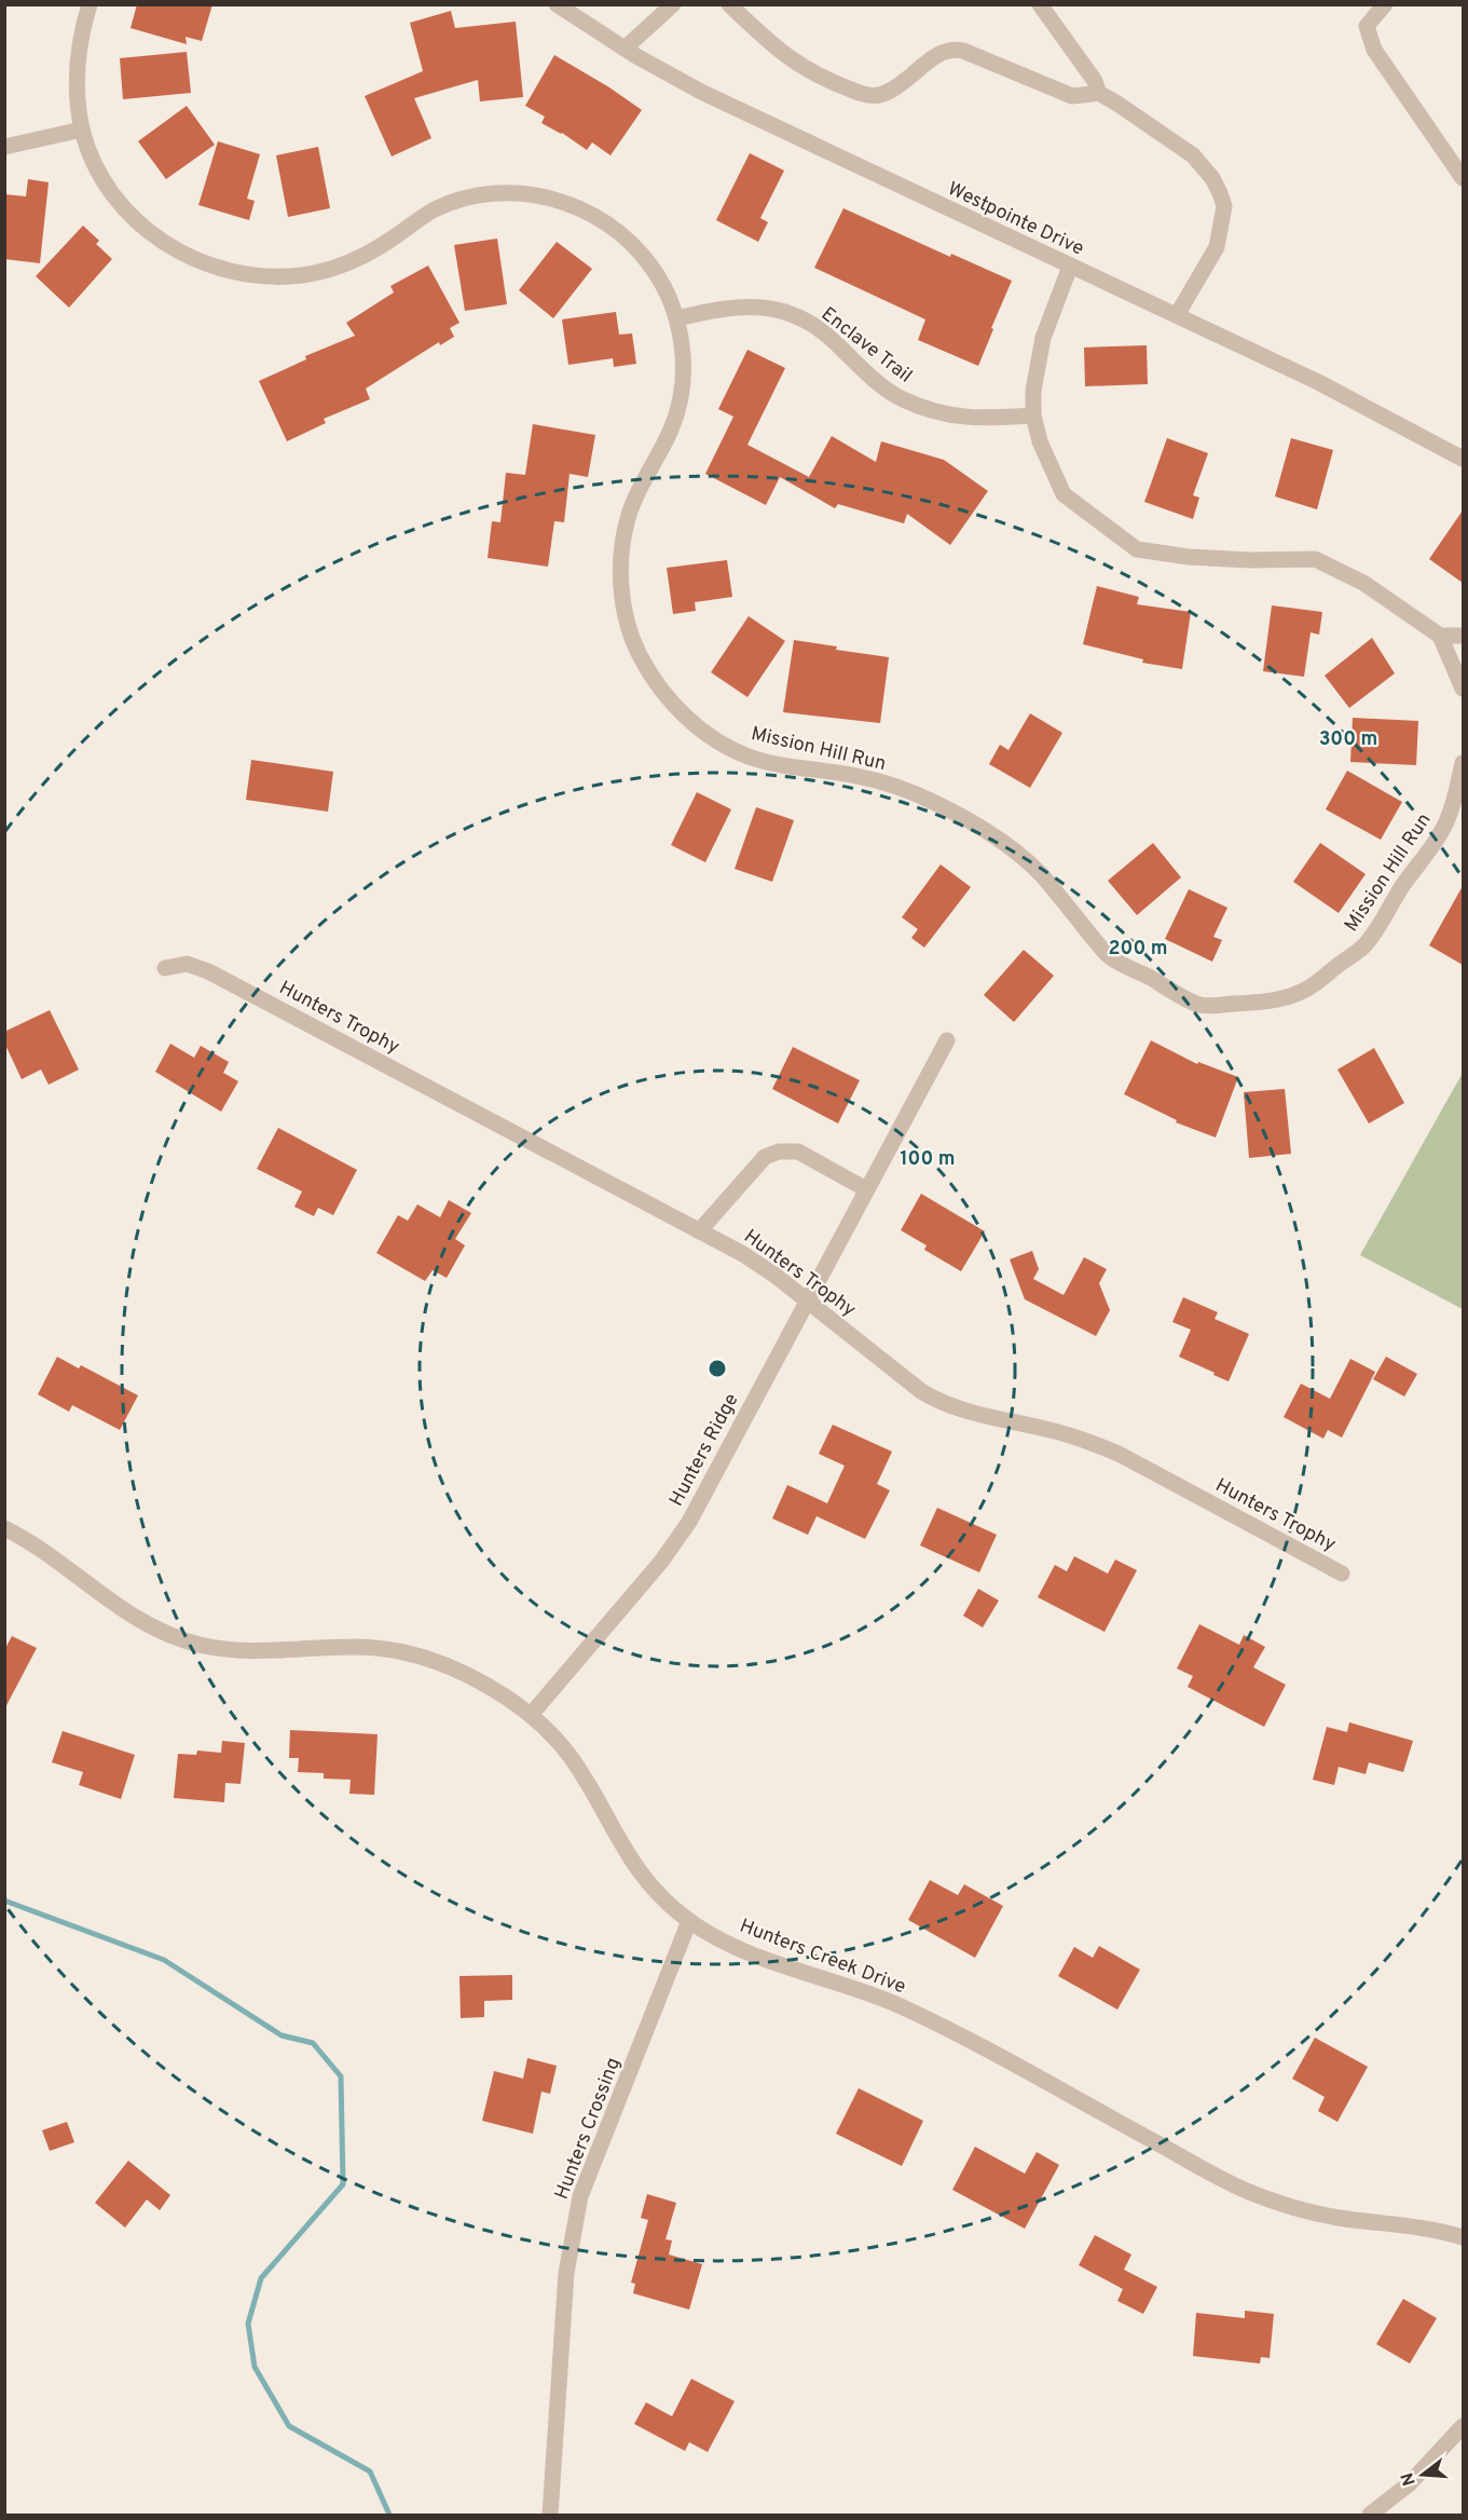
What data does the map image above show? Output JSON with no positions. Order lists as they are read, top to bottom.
{
  "streets": {
    "street": [
      "Westpointe Drive",
      "Enclave Trail",
      "Mission Hill Run",
      "Hunters Trophy",
      "Hunters Ridge",
      "Hunters Creek Drive",
      "Hunters Crossing"
    ]
  },
  "crossings": [
    ["Enclave Trail", "Mission Hill Run"],
    ["Hunters Trophy", "Hunters Ridge"],
    ["Hunters Ridge", "Hunters Creek Drive"],
    ["Hunters Creek Drive", "Hunters Crossing"]
  ],
  "north": "left",
  "rings": ["300 m", "200 m", "100 m"]
}
